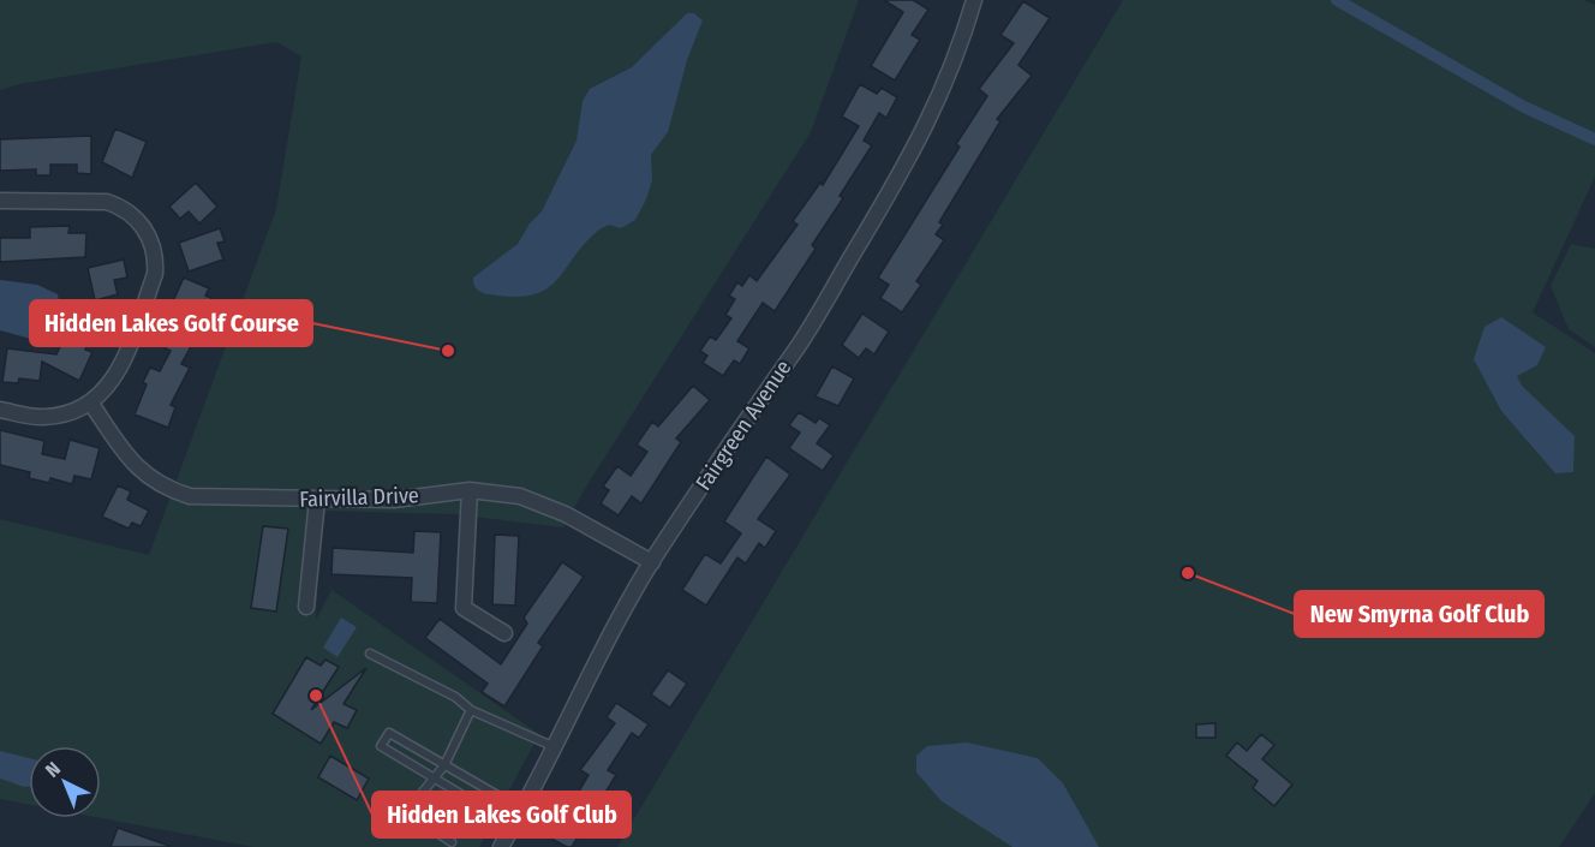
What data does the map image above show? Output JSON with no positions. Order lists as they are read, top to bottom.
{
  "streets": {
    "street": ["Fairgreen Avenue", "Fairvilla Drive"]
  },
  "crossings": [
    ["Fairgreen Avenue", "Fairvilla Drive"]
  ],
  "places": ["Hidden Lakes Golf Course", "New Smyrna Golf Club", "Hidden Lakes Golf Club"],
  "north": "top left"
}
